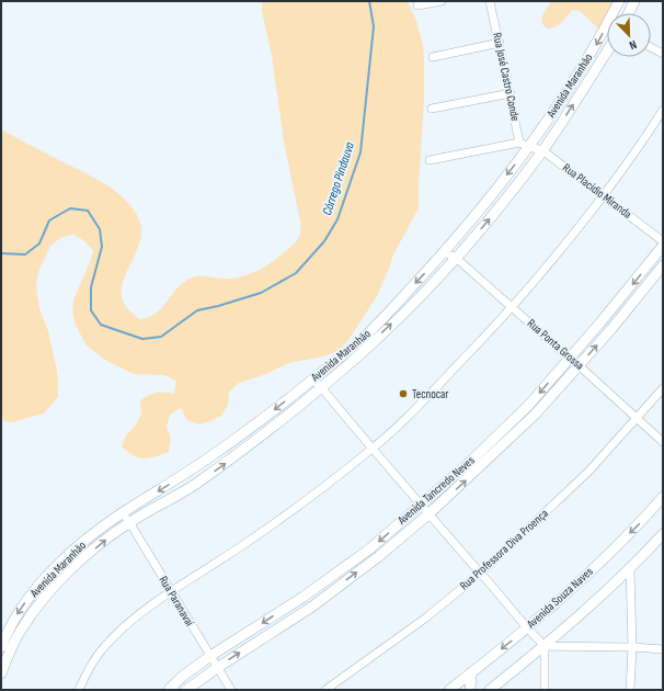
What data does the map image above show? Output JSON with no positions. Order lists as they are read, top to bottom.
{
  "streets": {
    "street": [
      "Rua José Castro Conde",
      "Avenida Maranhão",
      "Rua Placídio Miranda",
      "Rua Ponta Grossa",
      "Avenida Tancredo Neves",
      "Rua Professora Diva Proença",
      "Avenida Souza Naves",
      "Rua Paranavaí"
    ]
  },
  "crossings": [
    ["Avenida Maranhão", "Rua Placídio Miranda"],
    ["Avenida Maranhão", "Rua Ponta Grossa"],
    ["Avenida Maranhão", "Rua Paranavaí"],
    ["Rua Ponta Grossa", "Avenida Tancredo Neves"],
    ["Rua Ponta Grossa", "Rua Professora Diva Proença"],
    ["Avenida Tancredo Neves", "Rua Paranavaí"]
  ],
  "water": ["Córrego Pindauva"],
  "places": ["Tecnocar"],
  "north": "bottom right"
}
